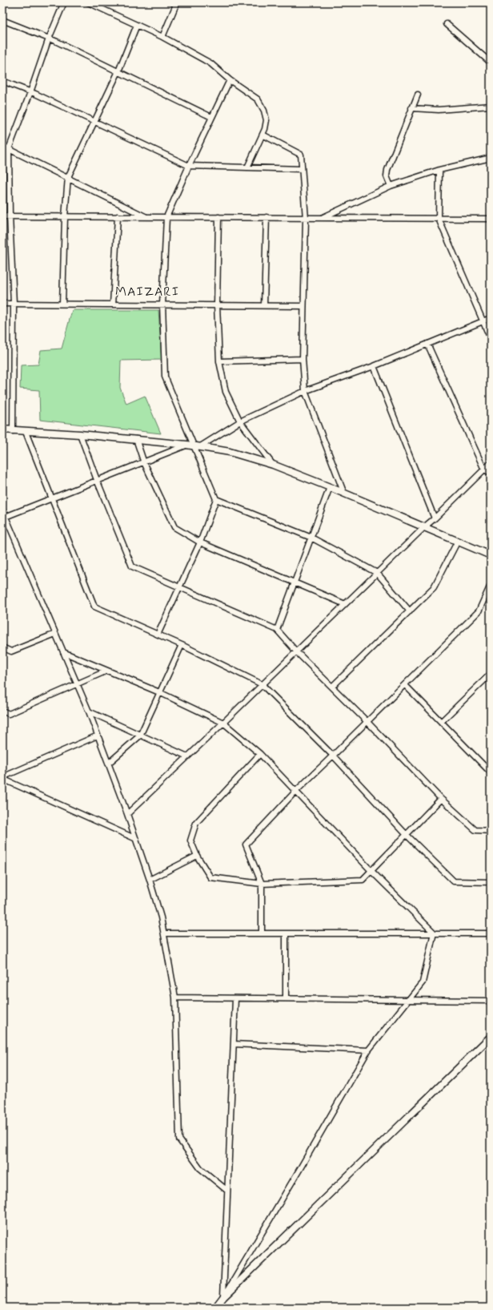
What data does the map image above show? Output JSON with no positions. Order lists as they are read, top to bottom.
{
  "districts": ["MAIZARI"]
}
